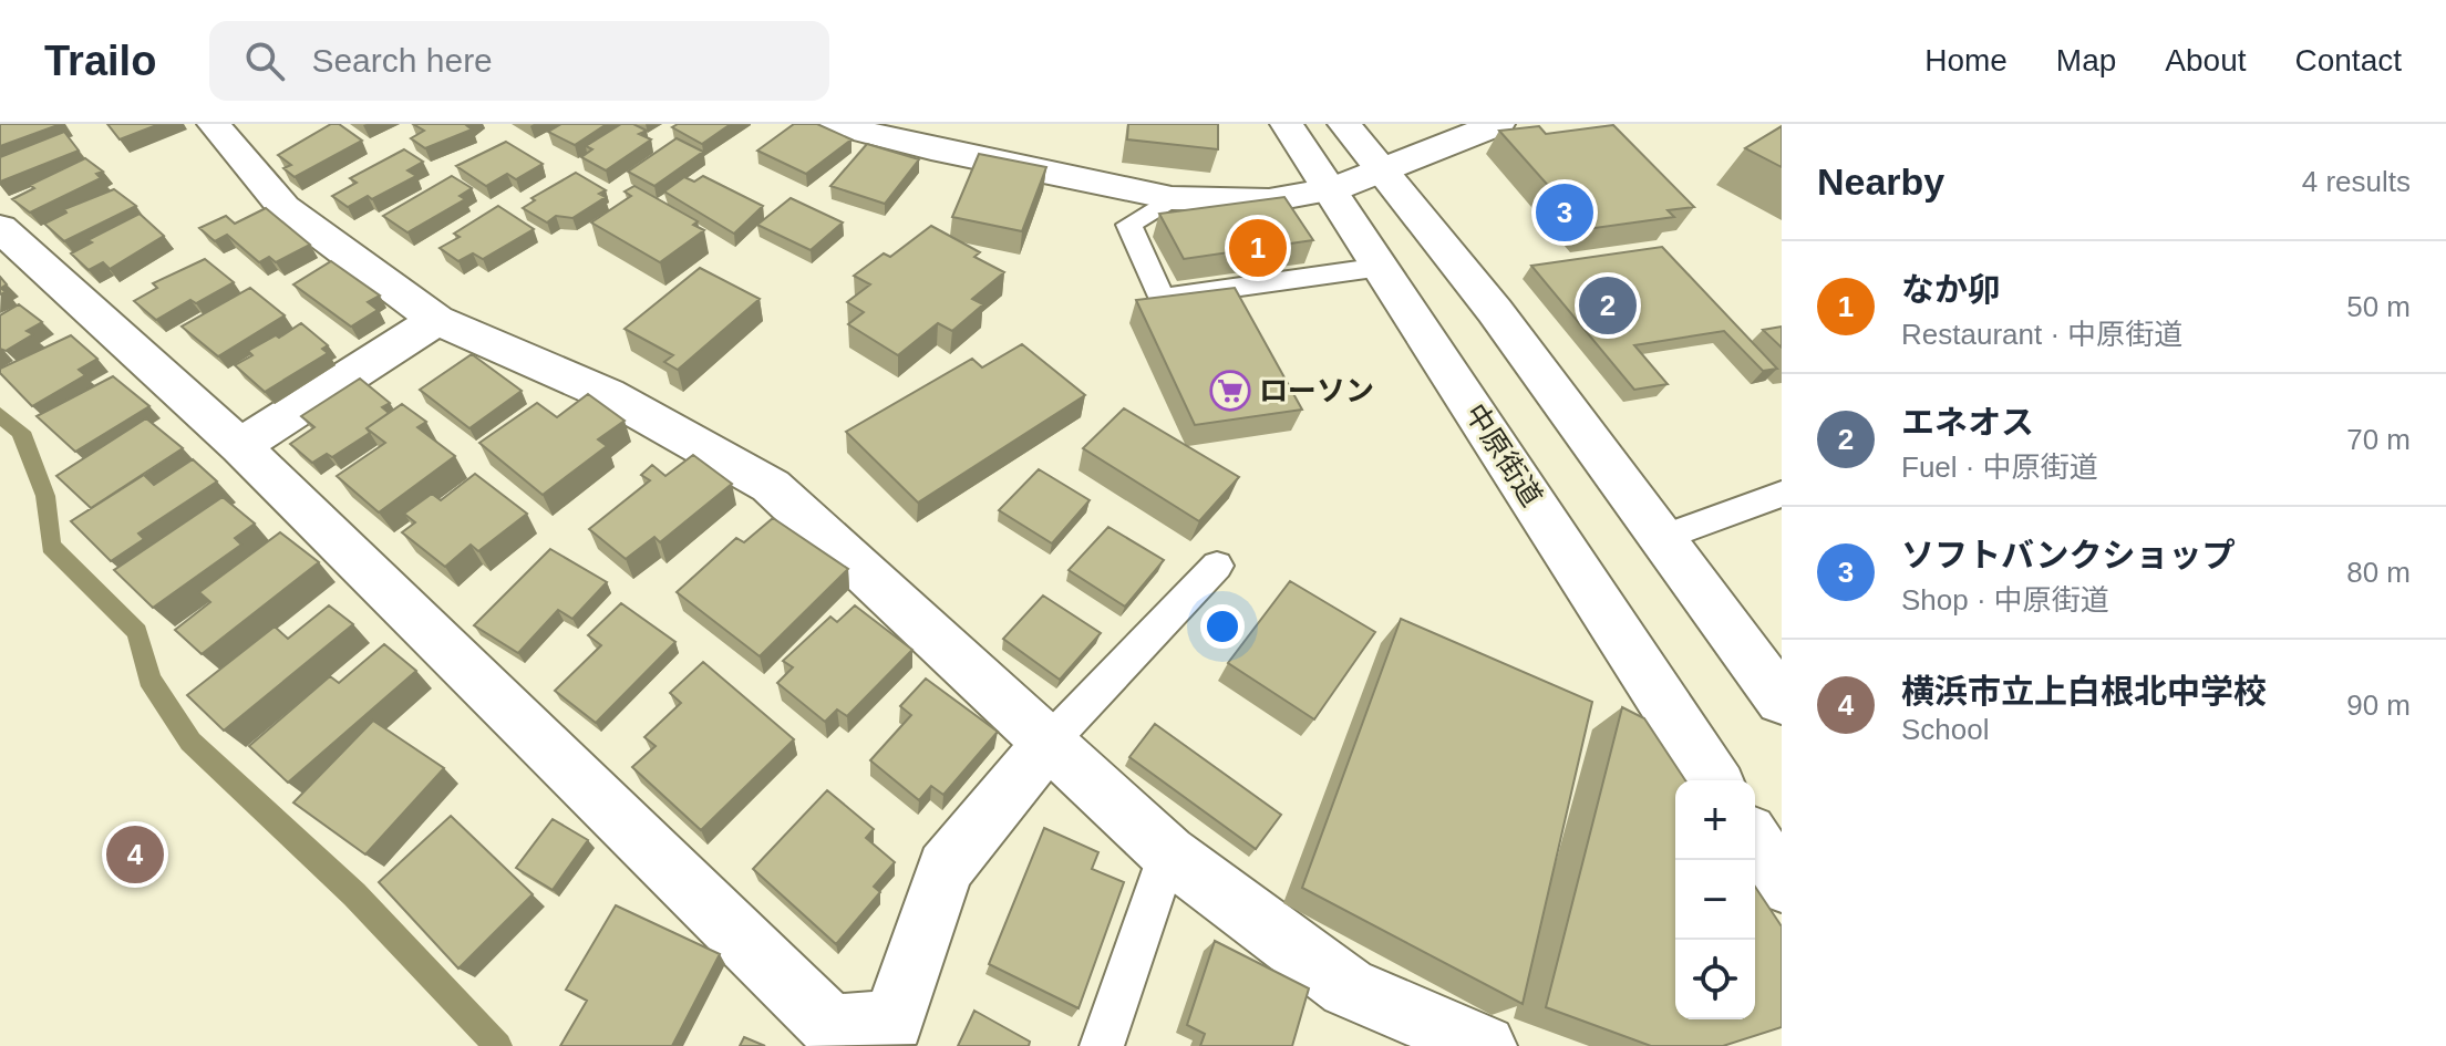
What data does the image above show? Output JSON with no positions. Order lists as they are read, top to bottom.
{
  "streets": {
    "street": ["中原街道"]
  },
  "places": {
    "supermarket": ["ローソン"]
  },
  "page": {
    "header": "Trailo",
    "search": "Search here",
    "nav": [
      "Home",
      "Map",
      "About",
      "Contact"
    ],
    "heading": ["Nearby", "4 results"],
    "pins": [
      "3",
      "1",
      "2",
      "4"
    ],
    "list": [
      {
        "mark": "1",
        "name": "なか卯",
        "note": "Restaurant · 中原街道",
        "value": "50 m"
      },
      {
        "mark": "2",
        "name": "エネオス",
        "note": "Fuel · 中原街道",
        "value": "70 m"
      },
      {
        "mark": "3",
        "name": "ソフトバンクショップ",
        "note": "Shop · 中原街道",
        "value": "80 m"
      },
      {
        "mark": "4",
        "name": "横浜市立上白根北中学校",
        "note": "School",
        "value": "90 m"
      }
    ],
    "map_buttons": ["+", "−"]
  }
}
